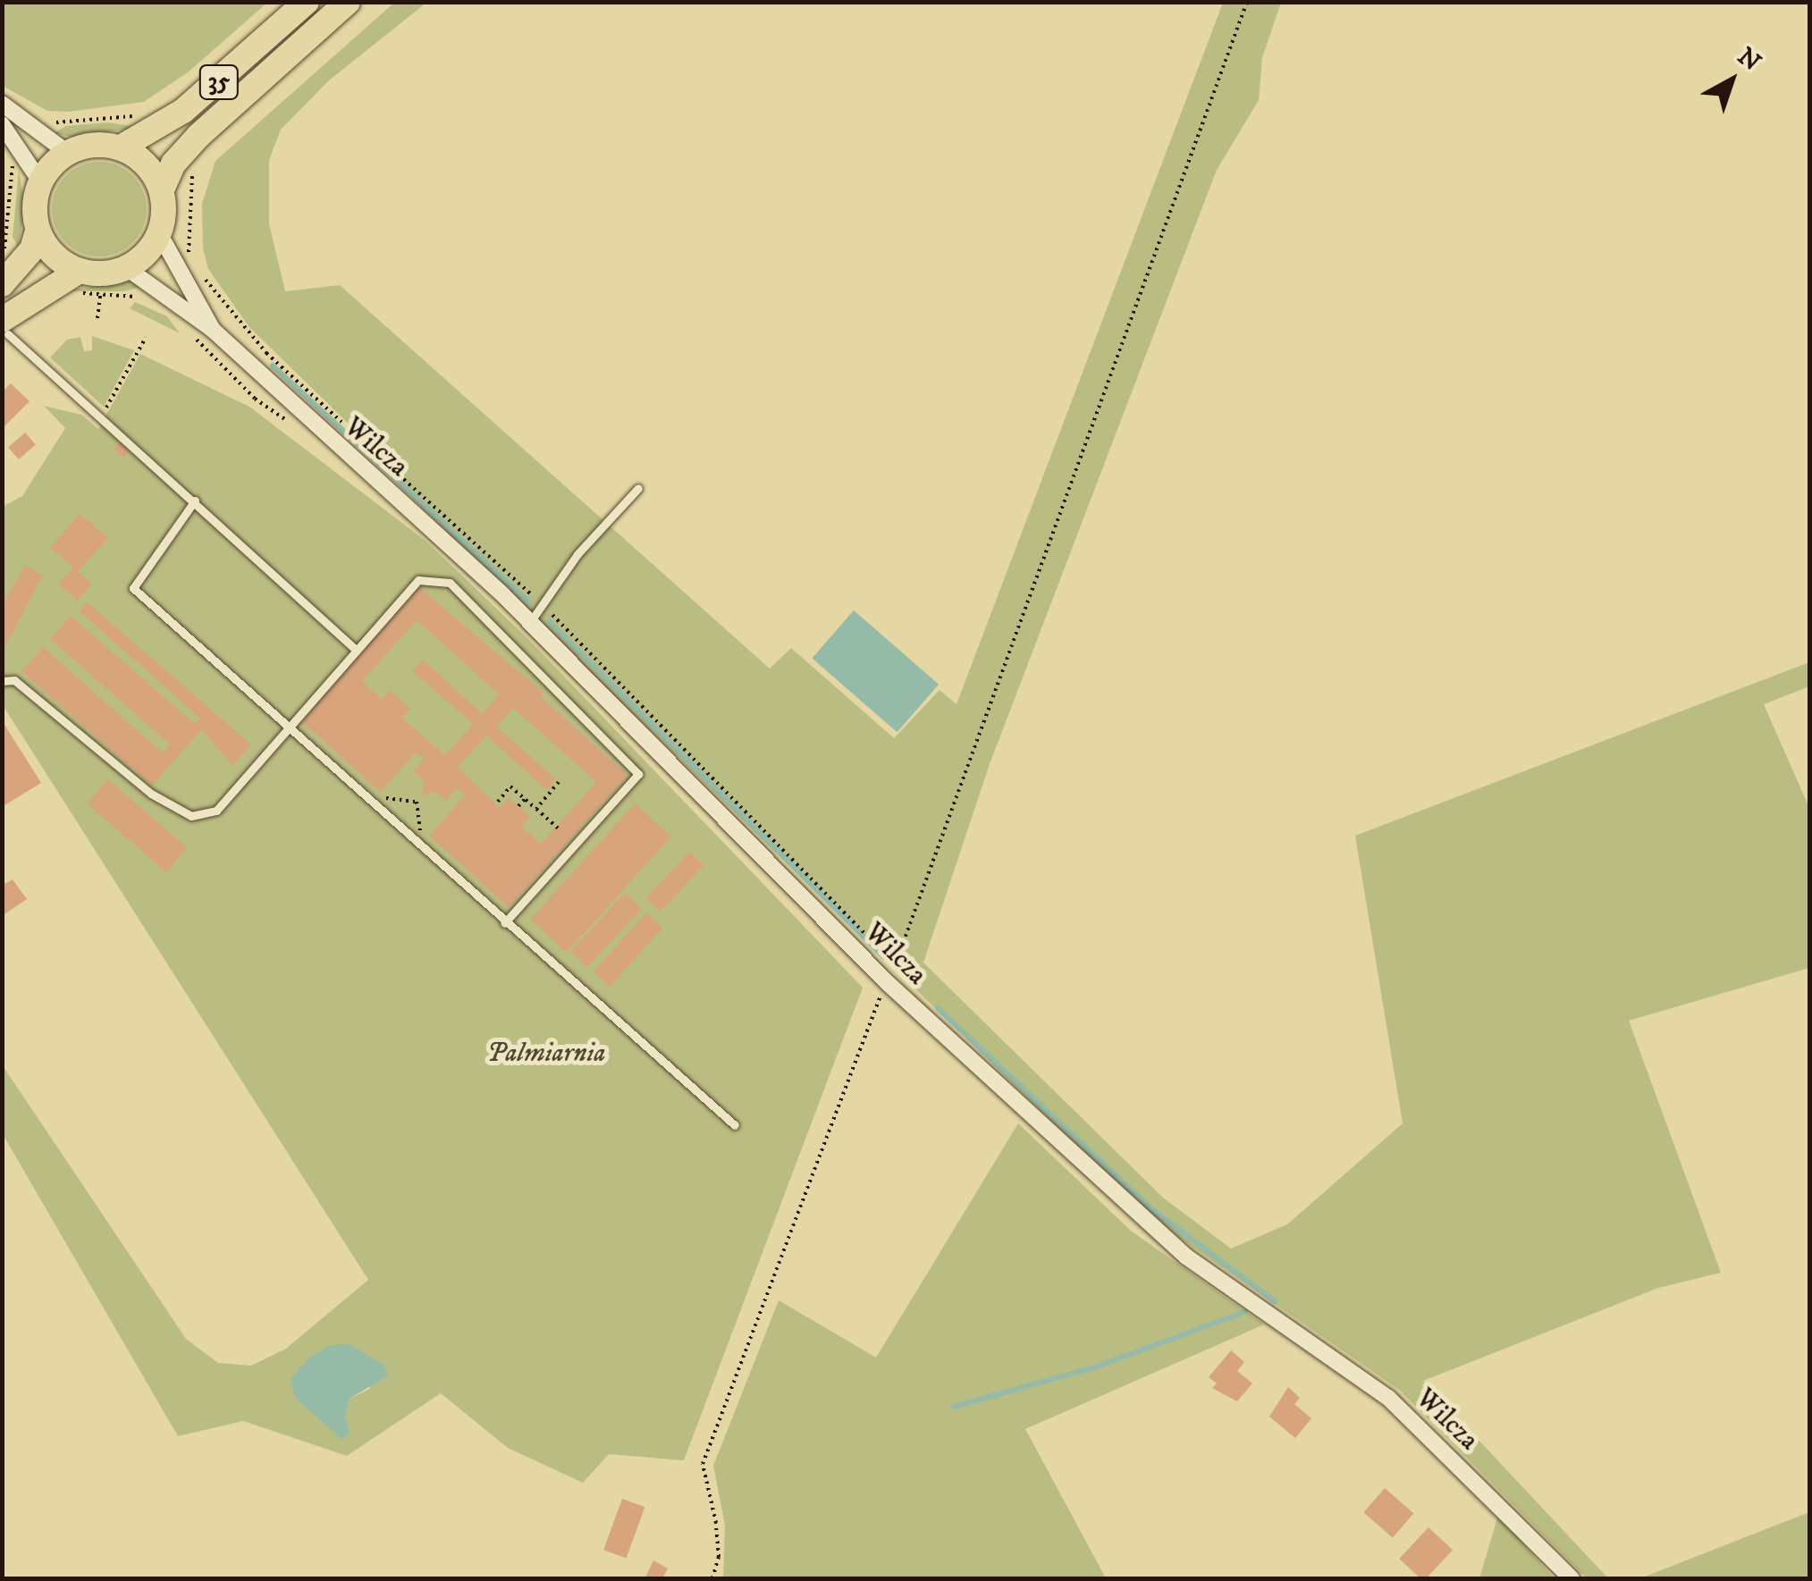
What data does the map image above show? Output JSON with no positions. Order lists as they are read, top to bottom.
{
  "streets": {
    "main road": ["35"],
    "street": ["Wilcza"]
  },
  "crossings": [
    ["35", "Wilcza"]
  ],
  "parks": ["Palmiarnia"],
  "north": "top right"
}
